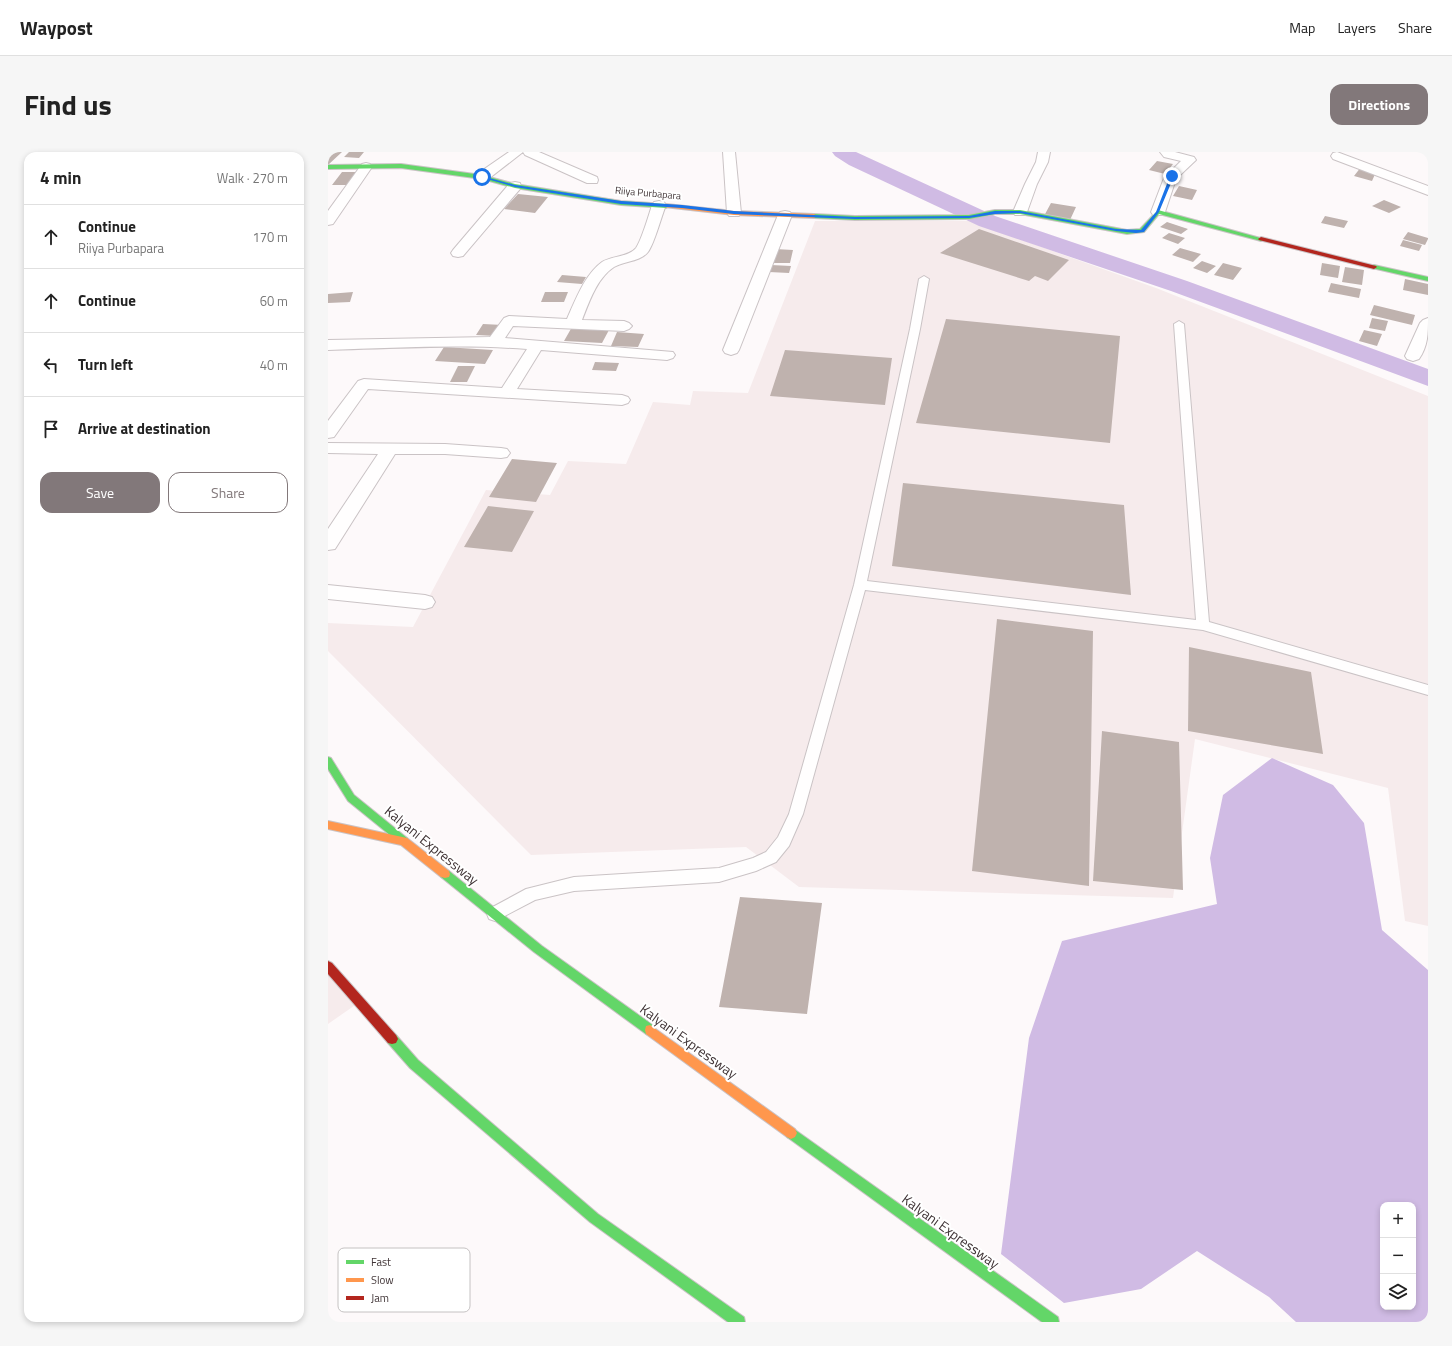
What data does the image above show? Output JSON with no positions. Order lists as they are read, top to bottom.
{
  "streets": {
    "main road": ["Riiya Purbapara", "Kalyani Expressway"]
  },
  "legend": ["Fast", "Slow", "Jam"],
  "page": {
    "header": "Waypost",
    "nav": ["Map", "Layers", "Share"],
    "title": "Find us",
    "buttons": [
      "Directions",
      ["Save", "Share"]
    ],
    "heading": ["4 min", "Walk · 270 m"],
    "list": [
      ["Continue", "Riiya Purbapara", "170 m"],
      ["Continue", "60 m"],
      ["Turn left", "40 m"],
      "Arrive at destination"
    ],
    "map_buttons": ["+", "−"]
  }
}
